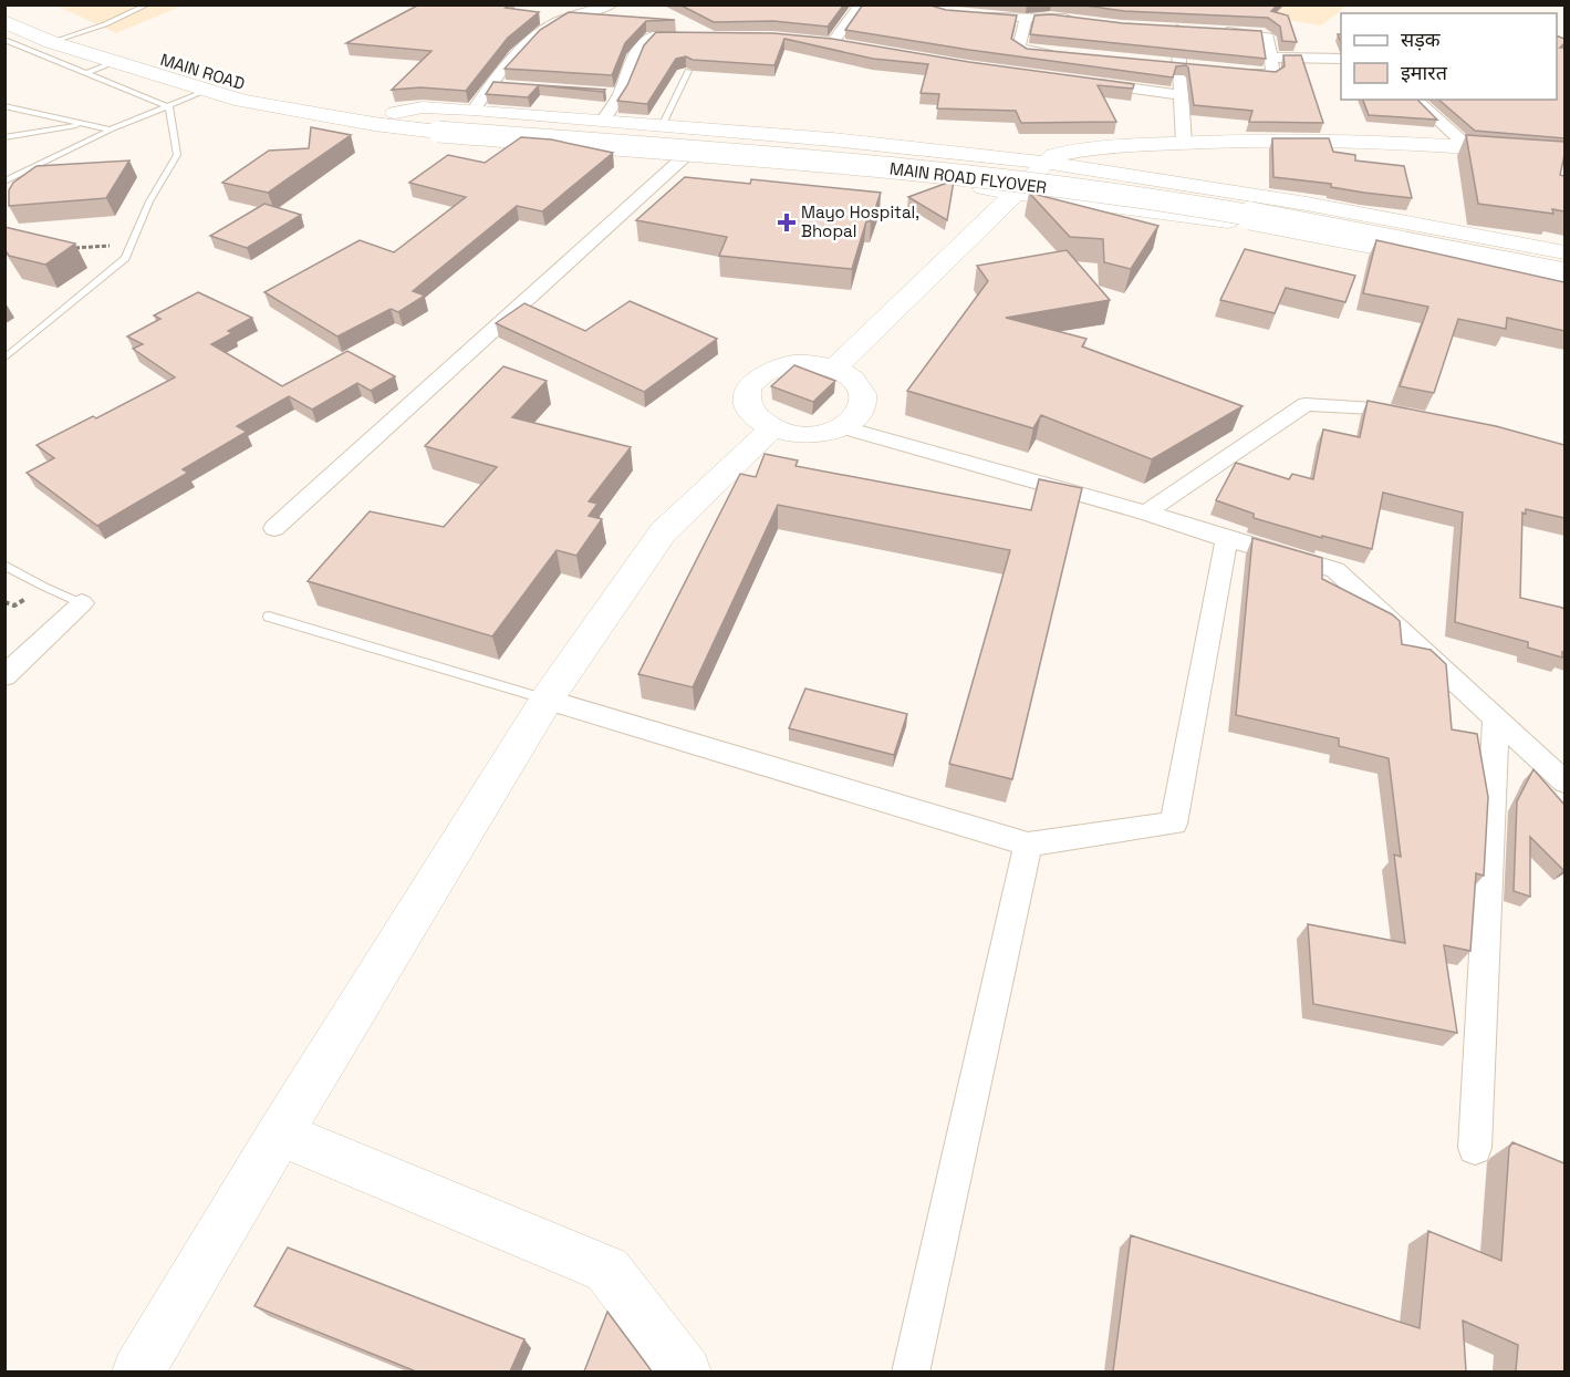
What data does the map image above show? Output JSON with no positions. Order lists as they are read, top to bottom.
{
  "streets": {
    "main road": ["MAIN ROAD", "MAIN ROAD FLYOVER"]
  },
  "crossings": [
    ["MAIN ROAD", "MAIN ROAD FLYOVER"]
  ],
  "places": {
    "health": ["Mayo Hospital, Bhopal"]
  },
  "legend": ["सड़क", "इमारत"]
}
